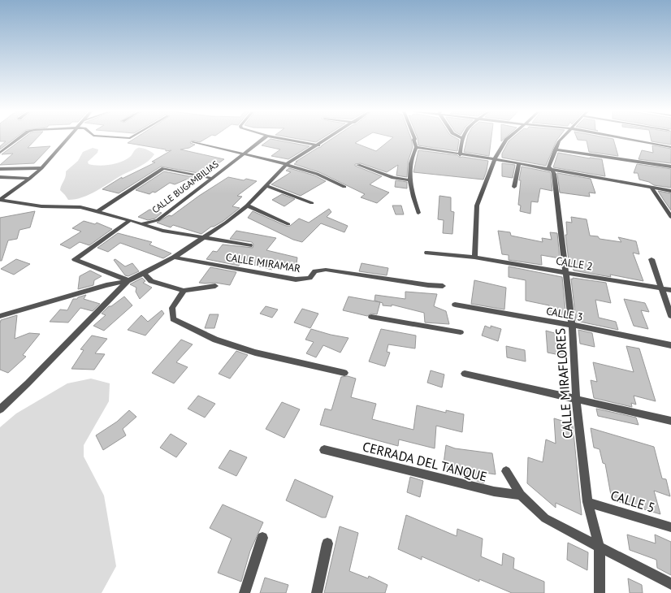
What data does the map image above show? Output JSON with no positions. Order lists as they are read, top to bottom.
{
  "streets": {
    "street": [
      "CALLE BUGAMBILIAS",
      "CALLE MIRAMAR",
      "CALLE 2",
      "CALLE 3",
      "CALLE MIRAFLORES",
      "CERRADA DEL TANQUE",
      "CALLE 5"
    ]
  },
  "crossings": [
    ["CALLE 2", "CALLE MIRAFLORES"],
    ["CALLE 3", "CALLE MIRAFLORES"],
    ["CALLE MIRAFLORES", "CALLE 5"]
  ]
}
